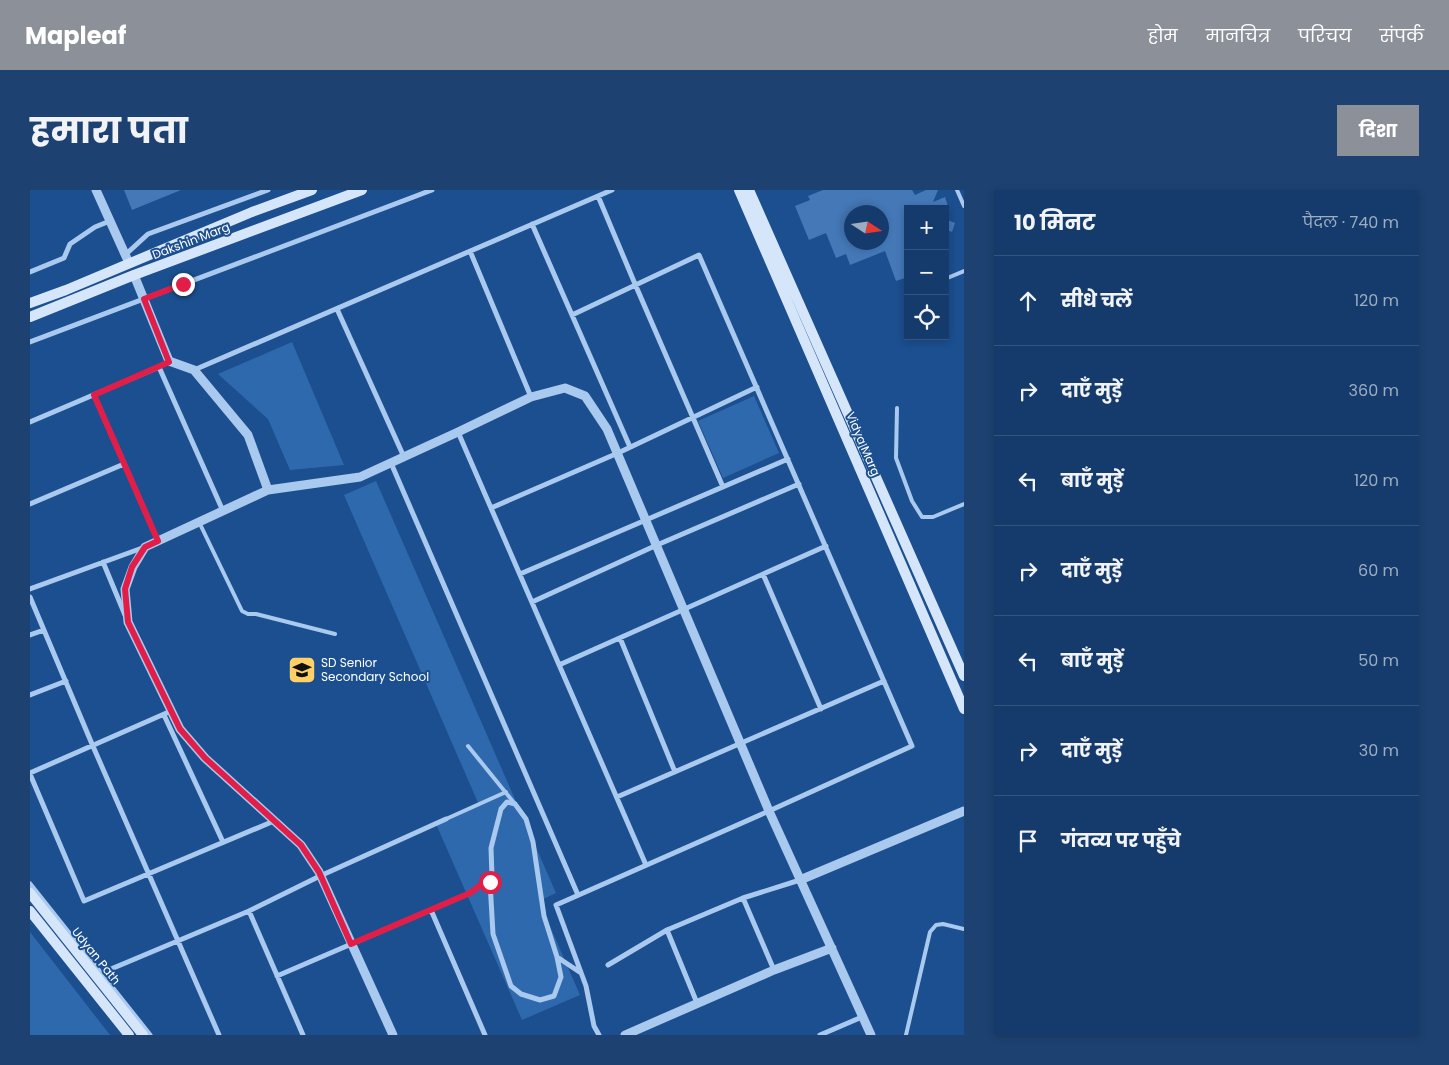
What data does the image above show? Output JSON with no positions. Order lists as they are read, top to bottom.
{
  "streets": {
    "main road": ["Dakshin Marg", "Vidya Marg", "Udyan Path"]
  },
  "places": {
    "school or university": ["SD Senior Secondary School"]
  },
  "north": "right",
  "page": {
    "header": "Mapleaf",
    "nav": [
      "होम",
      "मानचित्र",
      "परिचय",
      "संपर्क"
    ],
    "title": "हमारा पता",
    "buttons": "दिशा",
    "heading": ["10 मिनट", "पैदल · 740 m"],
    "map_buttons": ["+", "−"],
    "list": [
      ["सीधे चलें", "120 m"],
      ["दाएँ मुड़ें", "360 m"],
      ["बाएँ मुड़ें", "120 m"],
      ["दाएँ मुड़ें", "60 m"],
      ["बाएँ मुड़ें", "50 m"],
      ["दाएँ मुड़ें", "30 m"],
      "गंतव्य पर पहुँचे"
    ]
  }
}
